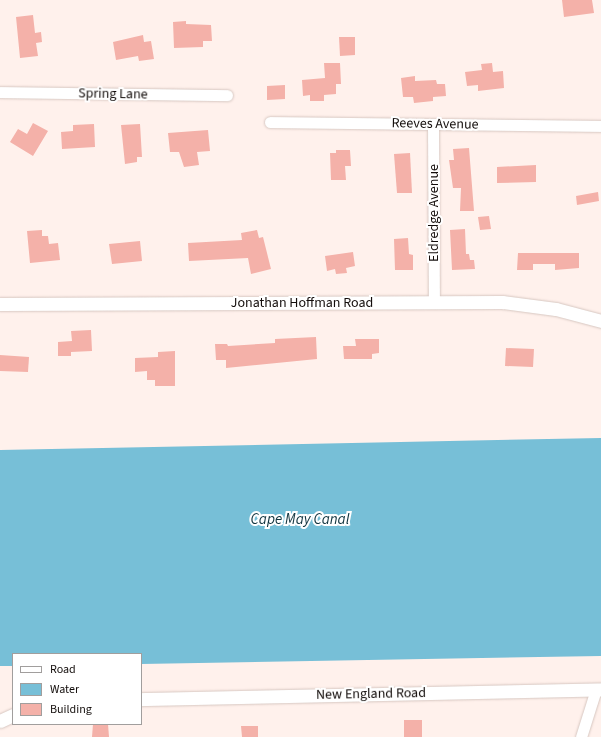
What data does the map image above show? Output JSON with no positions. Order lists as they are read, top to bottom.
{
  "streets": {
    "street": [
      "Spring Lane",
      "Reeves Avenue",
      "Eldredge Avenue",
      "Jonathan Hoffman Road",
      "New England Road"
    ]
  },
  "crossings": [
    ["Reeves Avenue", "Eldredge Avenue"],
    ["Eldredge Avenue", "Jonathan Hoffman Road"]
  ],
  "water": ["Cape May Canal"],
  "legend": ["Road", "Water", "Building"]
}
